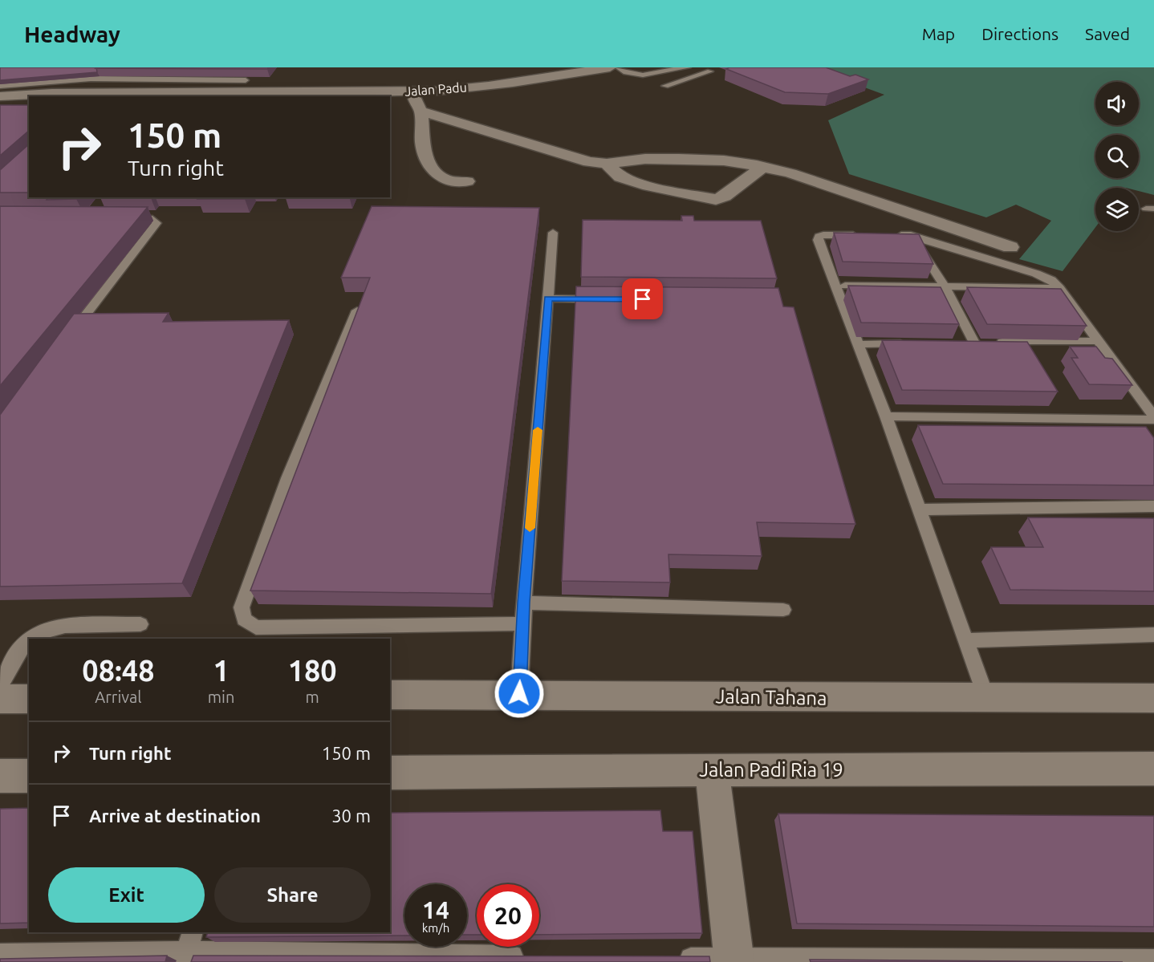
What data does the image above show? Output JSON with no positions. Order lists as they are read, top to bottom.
{
  "streets": {
    "street": ["Jalan Padu", "Jalan Tahana", "Jalan Padi Ria 19"]
  },
  "page": {
    "header": "Headway",
    "nav": ["Map", "Directions", "Saved"],
    "turn": ["150 m", "Turn right"],
    "eta": [
      "08:48",
      "Arrival",
      "1",
      "min",
      "180",
      "m"
    ],
    "list": [
      {
        "name": "Turn right",
        "value": "150 m"
      },
      {
        "name": "Arrive at destination",
        "value": "30 m"
      }
    ],
    "buttons": ["Exit", "Share"],
    "speed": "14 km/h",
    "limit": "20"
  }
}
